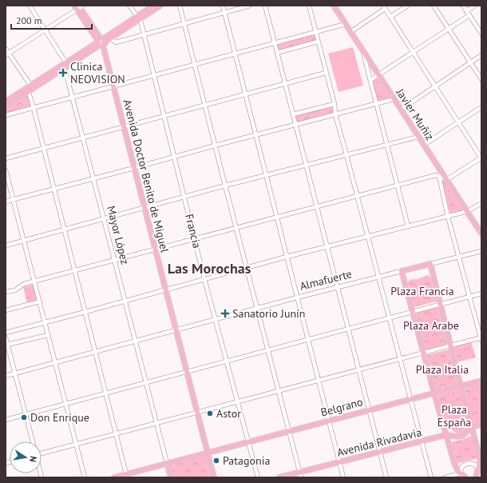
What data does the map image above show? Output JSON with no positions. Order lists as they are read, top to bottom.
{
  "streets": {
    "main road": [
      "Javier Muñiz",
      "Avenida Doctor Benito de Miguel",
      "Mayor López",
      "Almafuerte",
      "Belgrano",
      "Avenida Rivadavia"
    ],
    "street": ["Francia"]
  },
  "crossings": [
    ["Avenida Doctor Benito de Miguel", "Almafuerte"],
    ["Avenida Doctor Benito de Miguel", "Belgrano"],
    ["Francia", "Almafuerte"],
    ["Francia", "Belgrano"],
    ["Mayor López", "Almafuerte"],
    ["Mayor López", "Belgrano"]
  ],
  "districts": ["Las Morochas"],
  "parks": [
    "Plaza Francia",
    "Plaza Arabe",
    "Plaza Italia",
    "Plaza España"
  ],
  "places": {
    "health": ["Clinica NEOVISION", "Sanatorio Junín"],
    "other": ["Astor", "Don Enrique", "Patagonia"]
  },
  "scale_bar": "200 m",
  "north": "right"
}
